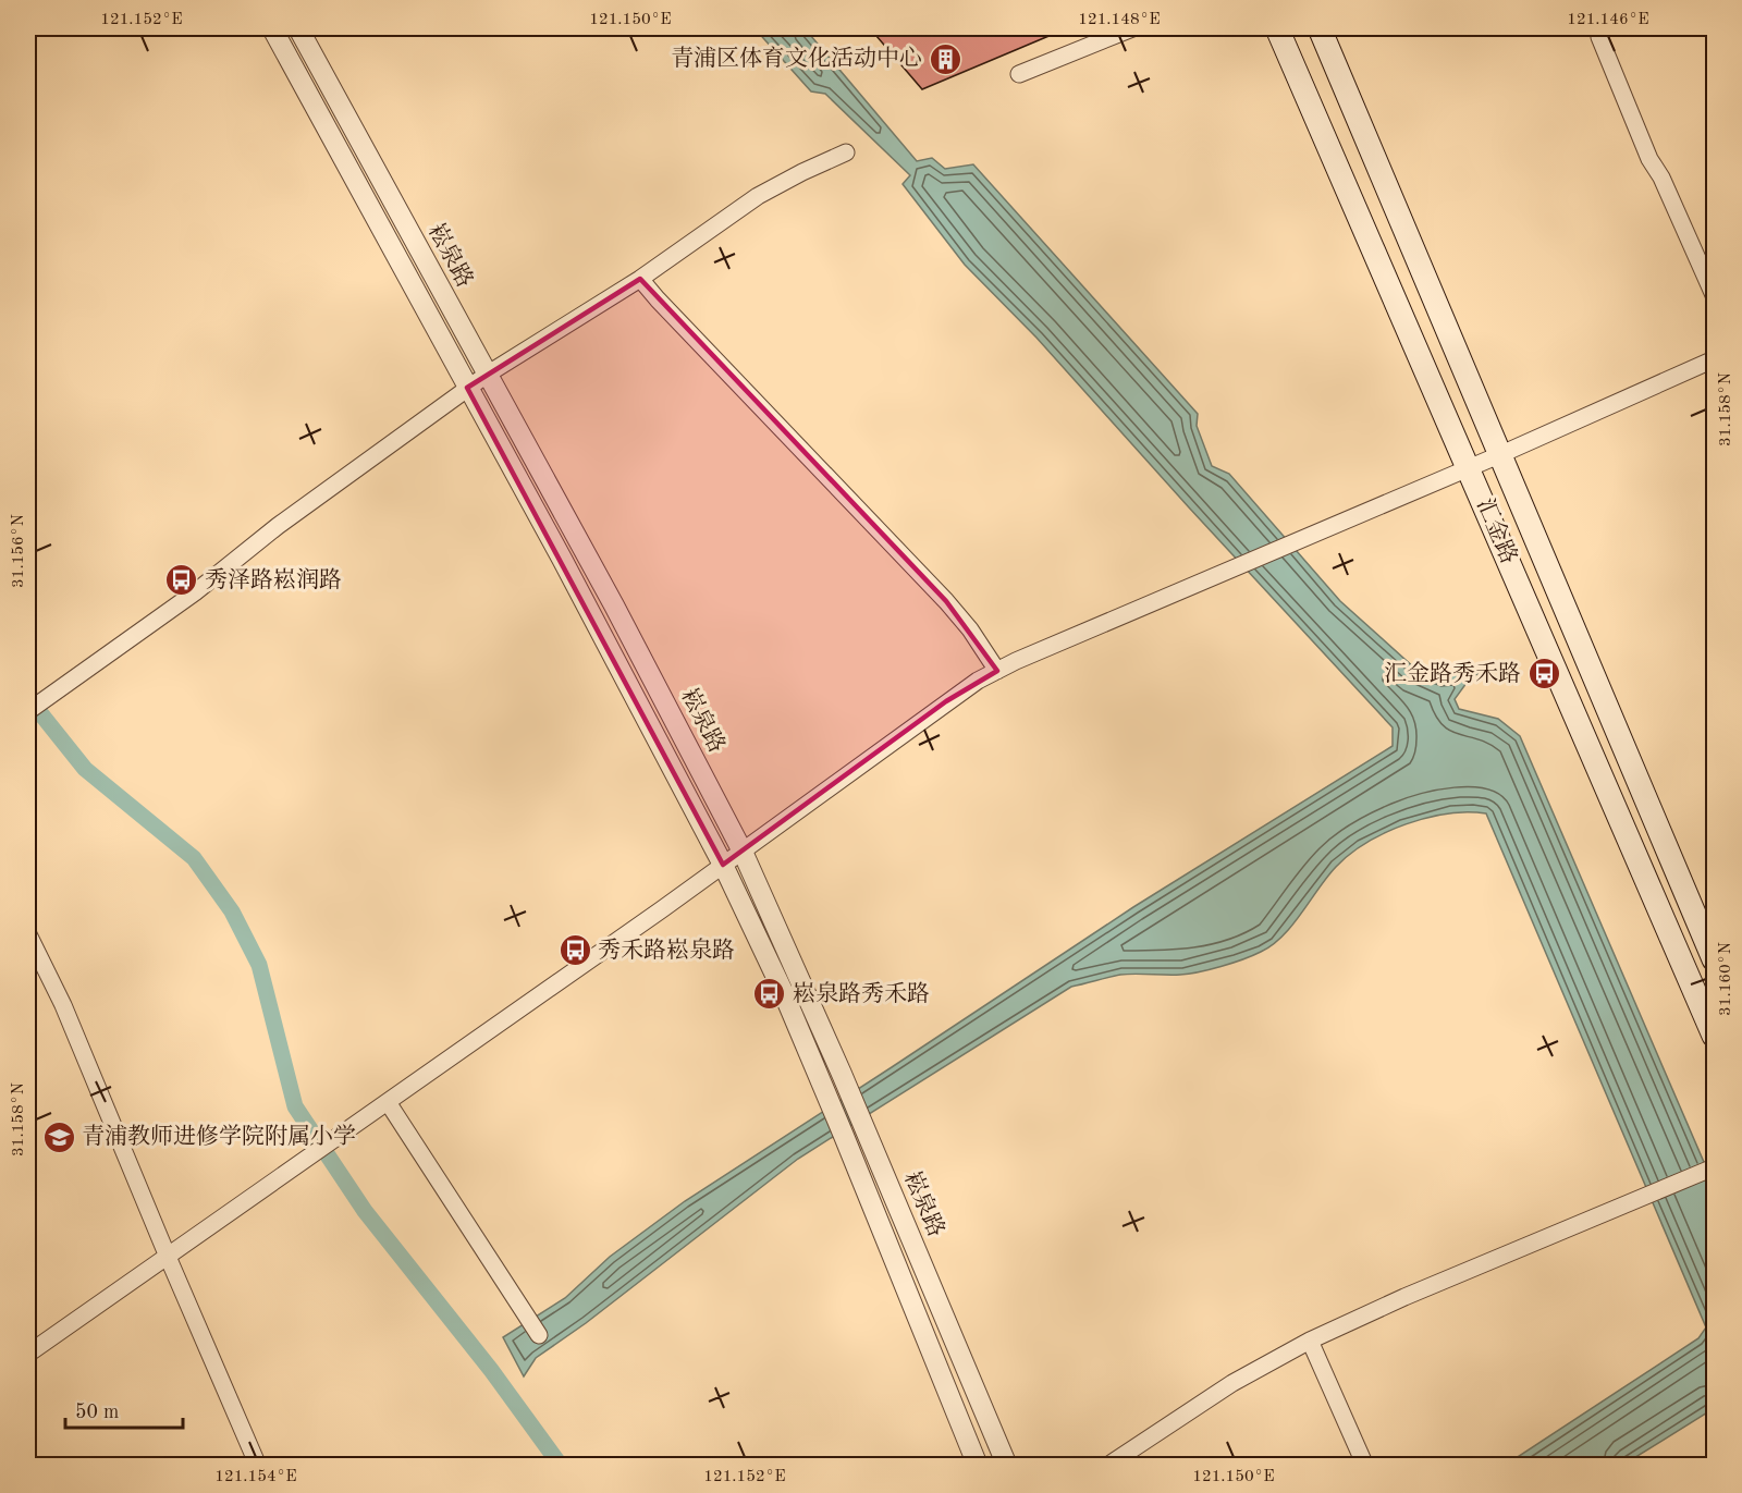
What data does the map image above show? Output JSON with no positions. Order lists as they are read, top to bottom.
{
  "streets": {
    "main road": ["汇金路"],
    "street": ["崧泉路"]
  },
  "places": {
    "building": ["青浦区体育文化活动中心"],
    "bus stop": [
      "秀泽路崧润路",
      "汇金路秀禾路",
      "秀禾路崧泉路",
      "崧泉路秀禾路"
    ],
    "school or university": ["青浦教师进修学院附属小学"]
  },
  "scale_bar": "50 m",
  "coordinates": [
    "121.152°E",
    "121.150°E",
    "121.148°E",
    "121.146°E",
    "31.158°N",
    "31.156°N",
    "31.160°N",
    "121.154°E"
  ]
}
